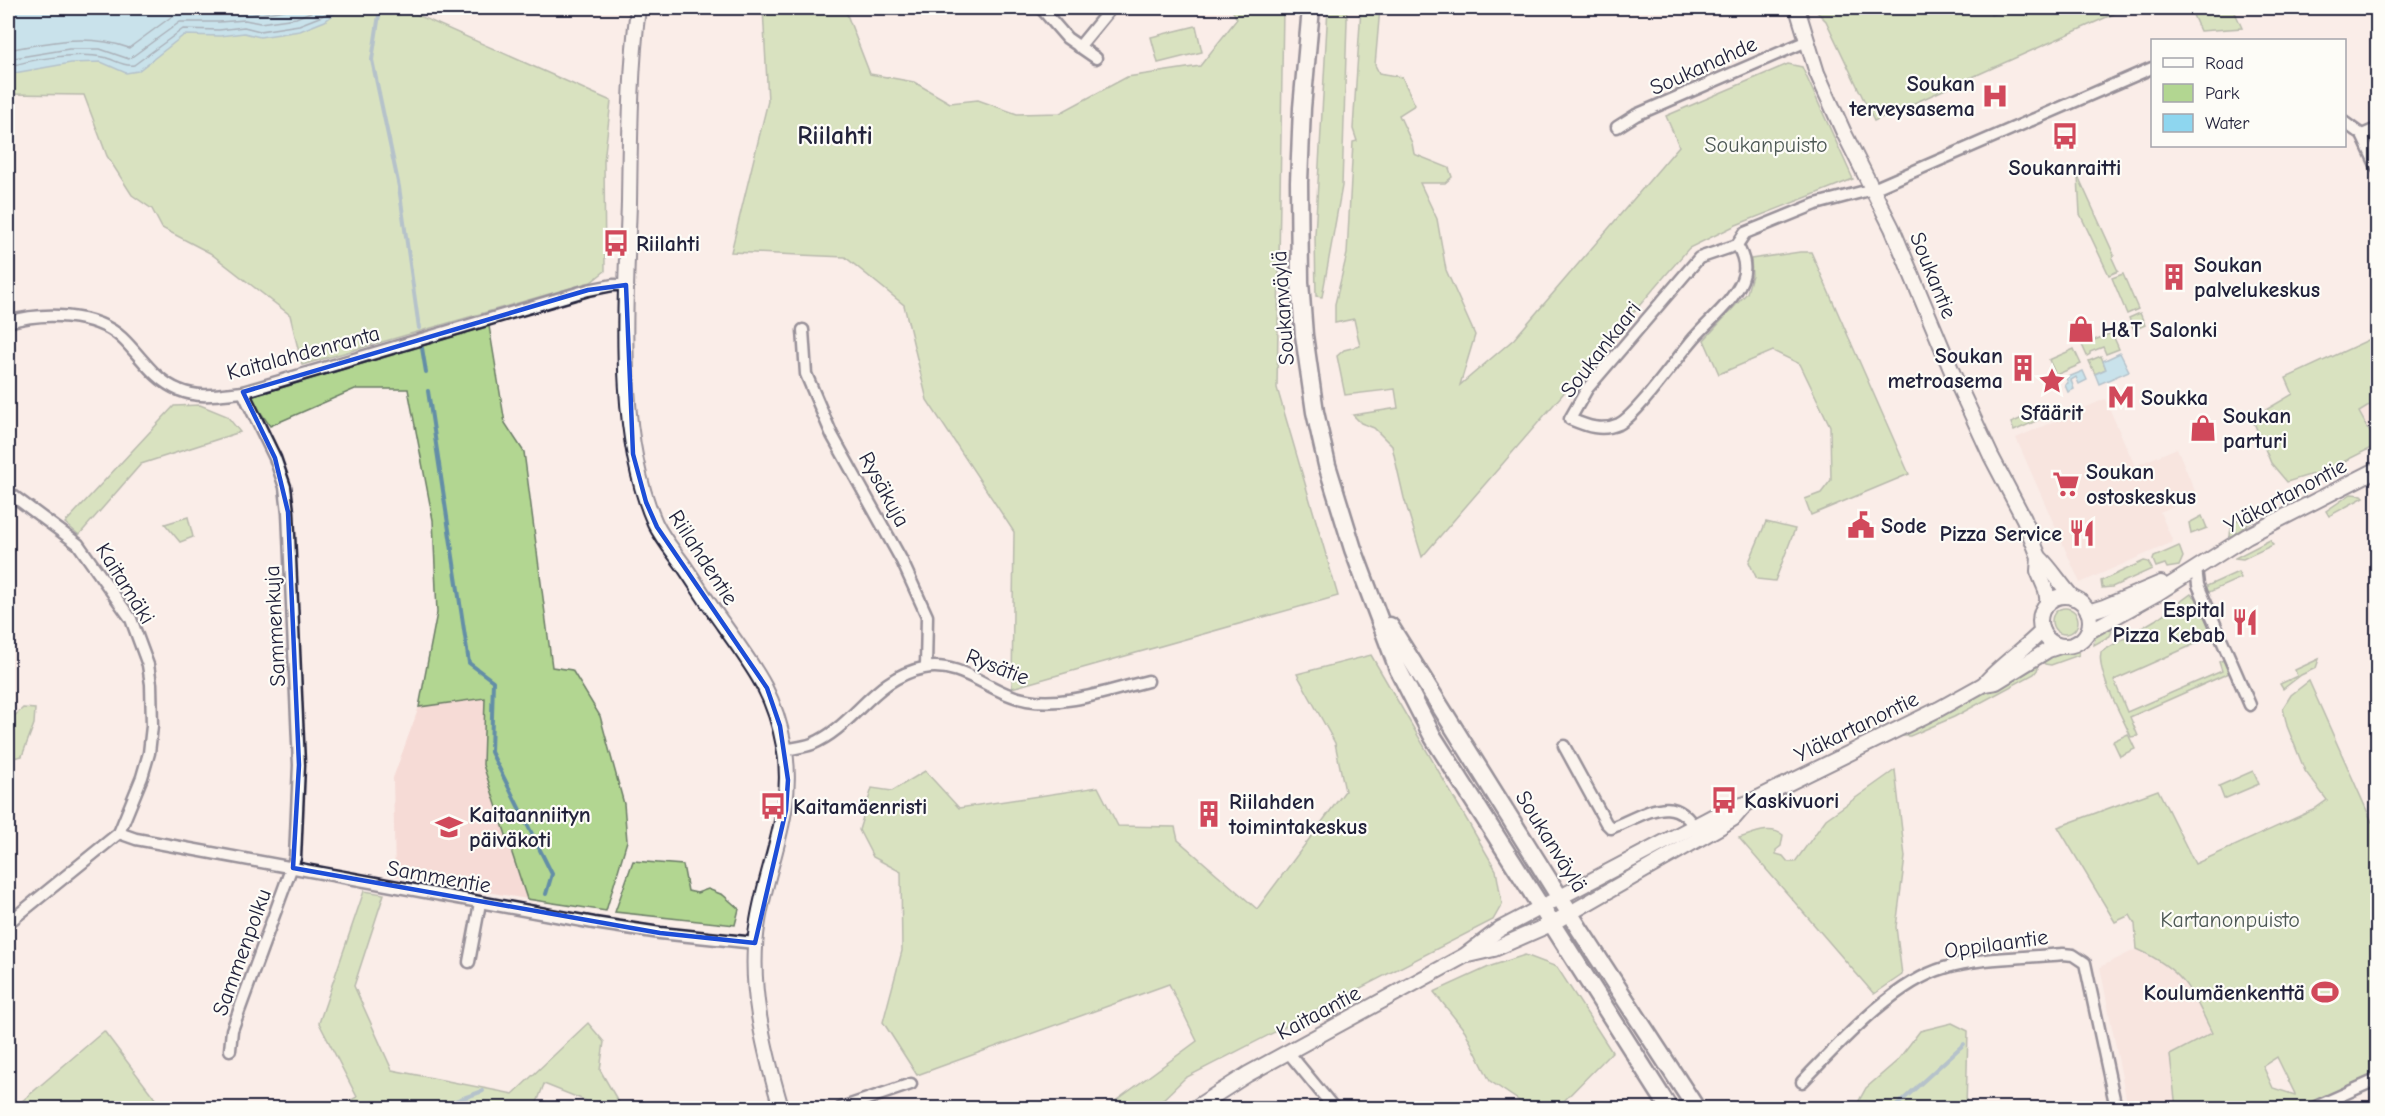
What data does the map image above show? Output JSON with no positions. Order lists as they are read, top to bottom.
{
  "streets": {
    "main road": ["Soukanväylä"],
    "street": [
      "Soukanahde",
      "Soukantie",
      "Soukankaari",
      "Kaitalahdenranta",
      "Rysäkuja",
      "Yläkartanontie",
      "Riilahdentie",
      "Kaitamäki",
      "Sammenkuja",
      "Rysätie",
      "Sammentie",
      "Oppilaantie",
      "Sammenpolku",
      "Kaitaantie"
    ]
  },
  "crossings": [
    ["Soukanahde", "Soukantie"],
    ["Soukantie", "Soukankaari"],
    ["Soukantie", "Yläkartanontie"],
    ["Soukanväylä", "Yläkartanontie"],
    ["Soukanväylä", "Kaitaantie"],
    ["Kaitalahdenranta", "Riilahdentie"],
    ["Kaitalahdenranta", "Sammenkuja"],
    ["Rysäkuja", "Rysätie"],
    ["Yläkartanontie", "Kaitaantie"],
    ["Riilahdentie", "Rysätie"],
    ["Riilahdentie", "Sammentie"],
    ["Kaitamäki", "Sammentie"],
    ["Sammenkuja", "Sammentie"],
    ["Sammenkuja", "Sammenpolku"],
    ["Sammentie", "Sammenpolku"]
  ],
  "districts": ["Riilahti"],
  "parks": ["Soukanpuisto", "Kartanonpuisto"],
  "places": {
    "hospital": ["Soukan terveysasema"],
    "bus stop": [
      "Soukanraitti",
      "Riilahti",
      "Kaskivuori",
      "Kaitamäenristi"
    ],
    "building": ["Soukan palvelukeskus", "Soukan metroasema", "Riilahden toimintakeskus"],
    "shop": ["H&T Salonki", "Soukan parturi"],
    "place": ["Sfäärit"],
    "metro station": ["Soukka"],
    "supermarket": ["Soukan ostoskeskus"],
    "public building": ["Sode"],
    "restaurant": ["Pizza Service", "Espital Pizza Kebab"],
    "school or university": ["Kaitaanniityn päiväkoti"],
    "sports": ["Koulumäenkenttä"]
  },
  "legend": ["Road", "Park", "Water"]
}
